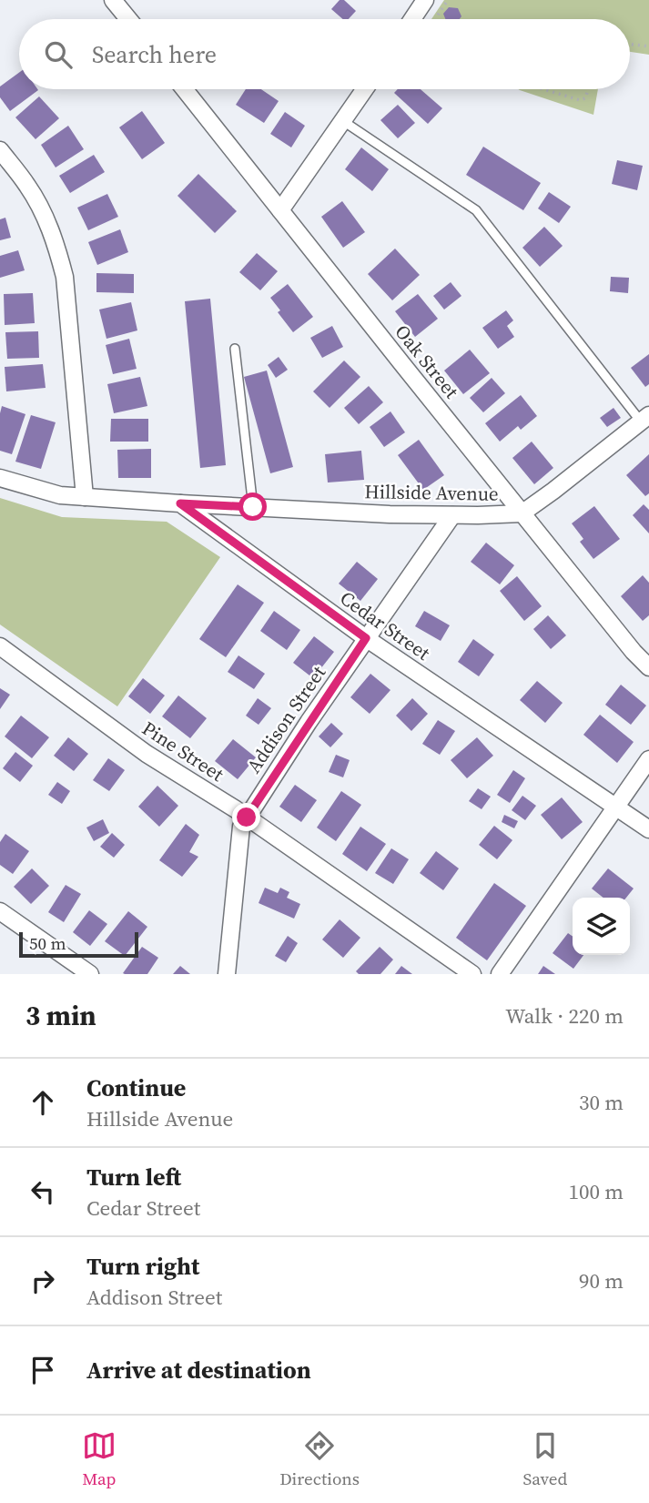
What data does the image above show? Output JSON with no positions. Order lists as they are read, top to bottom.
{
  "streets": {
    "street": [
      "Oak Street",
      "Hillside Avenue",
      "Cedar Street",
      "Addison Street",
      "Pine Street"
    ]
  },
  "crossings": [
    ["Oak Street", "Hillside Avenue"],
    ["Hillside Avenue", "Cedar Street"],
    ["Hillside Avenue", "Addison Street"],
    ["Cedar Street", "Addison Street"],
    ["Addison Street", "Pine Street"]
  ],
  "scale_bar": "50 m",
  "page": {
    "search": "Search here",
    "scale": "50 m",
    "heading": ["3 min", "Walk · 220 m"],
    "list": [
      ["Continue", "Hillside Avenue", "30 m"],
      ["Turn left", "Cedar Street", "100 m"],
      ["Turn right", "Addison Street", "90 m"],
      "Arrive at destination"
    ],
    "nav": ["Map", "Directions", "Saved"]
  }
}
